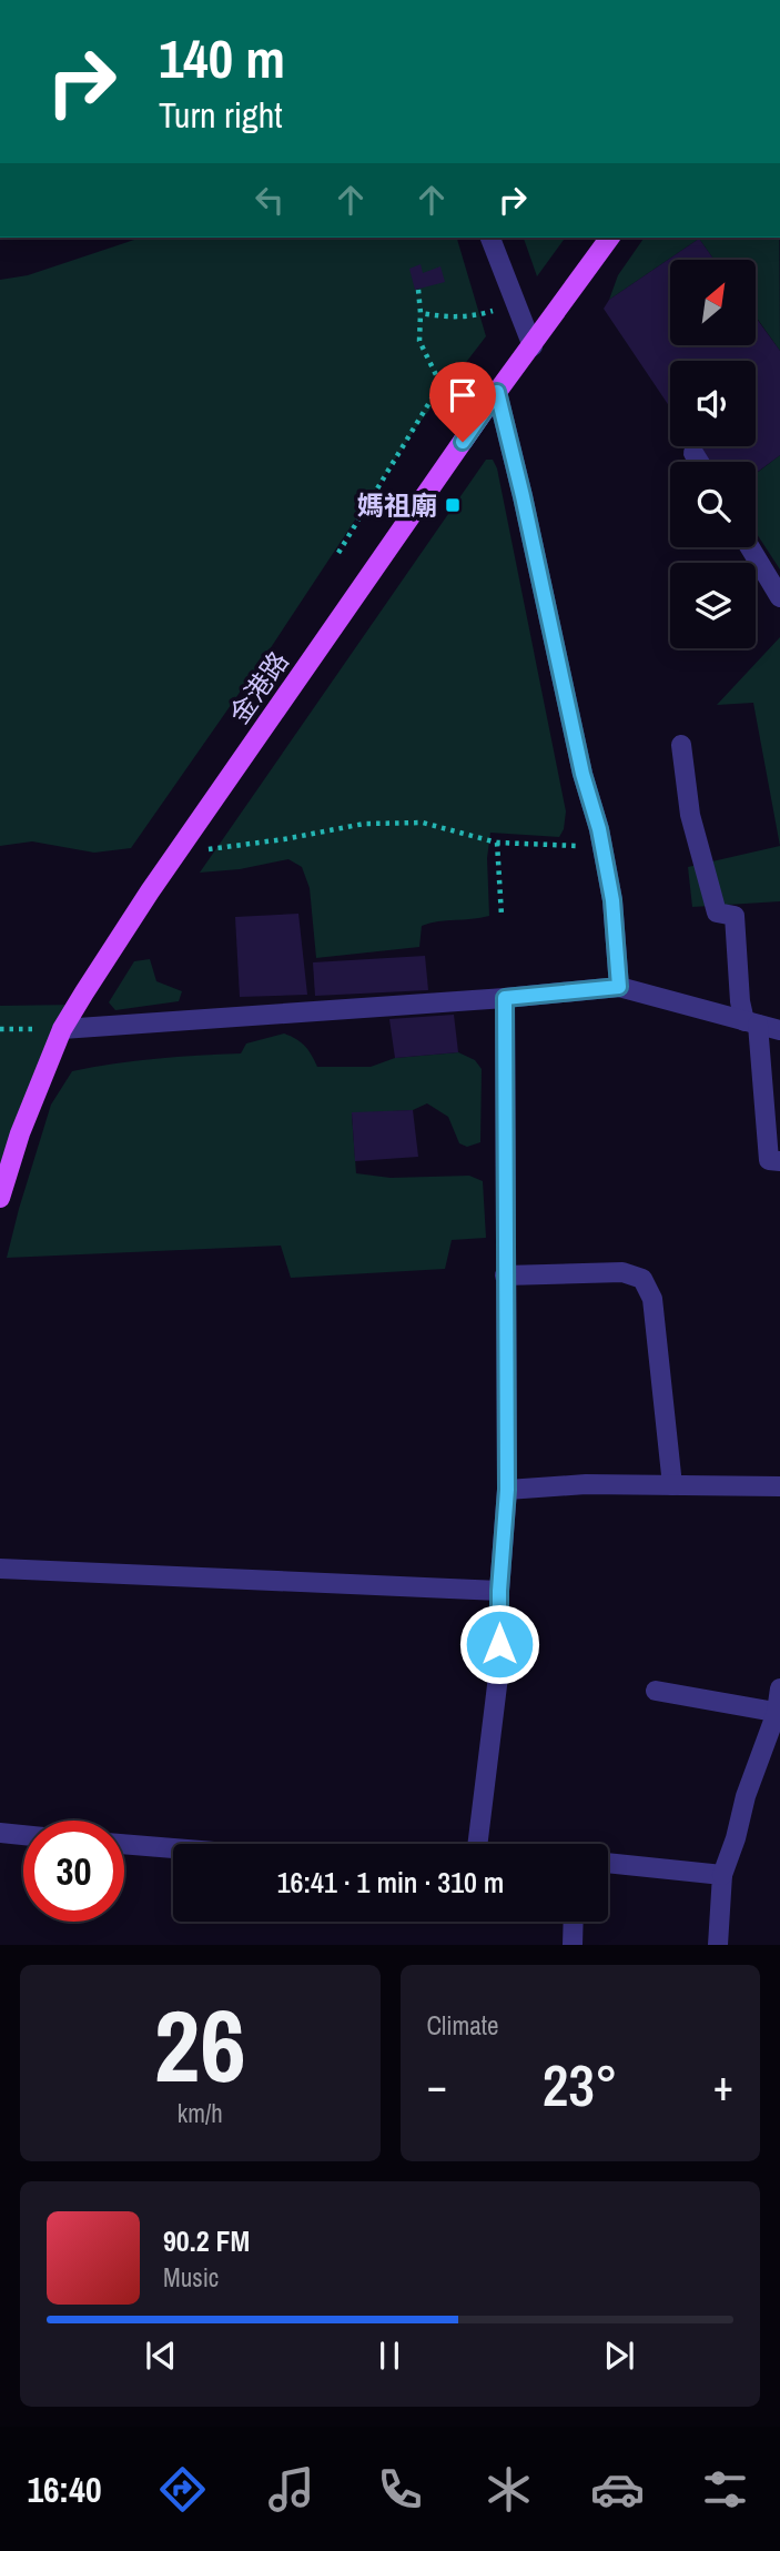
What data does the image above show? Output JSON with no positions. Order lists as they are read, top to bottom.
{
  "streets": {
    "main road": ["金港路"]
  },
  "places": {
    "transit": ["媽祖廟"]
  },
  "north": "top right",
  "page": {
    "turn": ["140 m", "Turn right"],
    "limit": "30",
    "trip": "16:41 · 1 min · 310 m",
    "tile": [
      ["26", "km/h"],
      "Climate"
    ],
    "heat": ["−", "23°", "+"],
    "song": ["90.2 FM", "Music"],
    "tabs": "16:40"
  }
}
